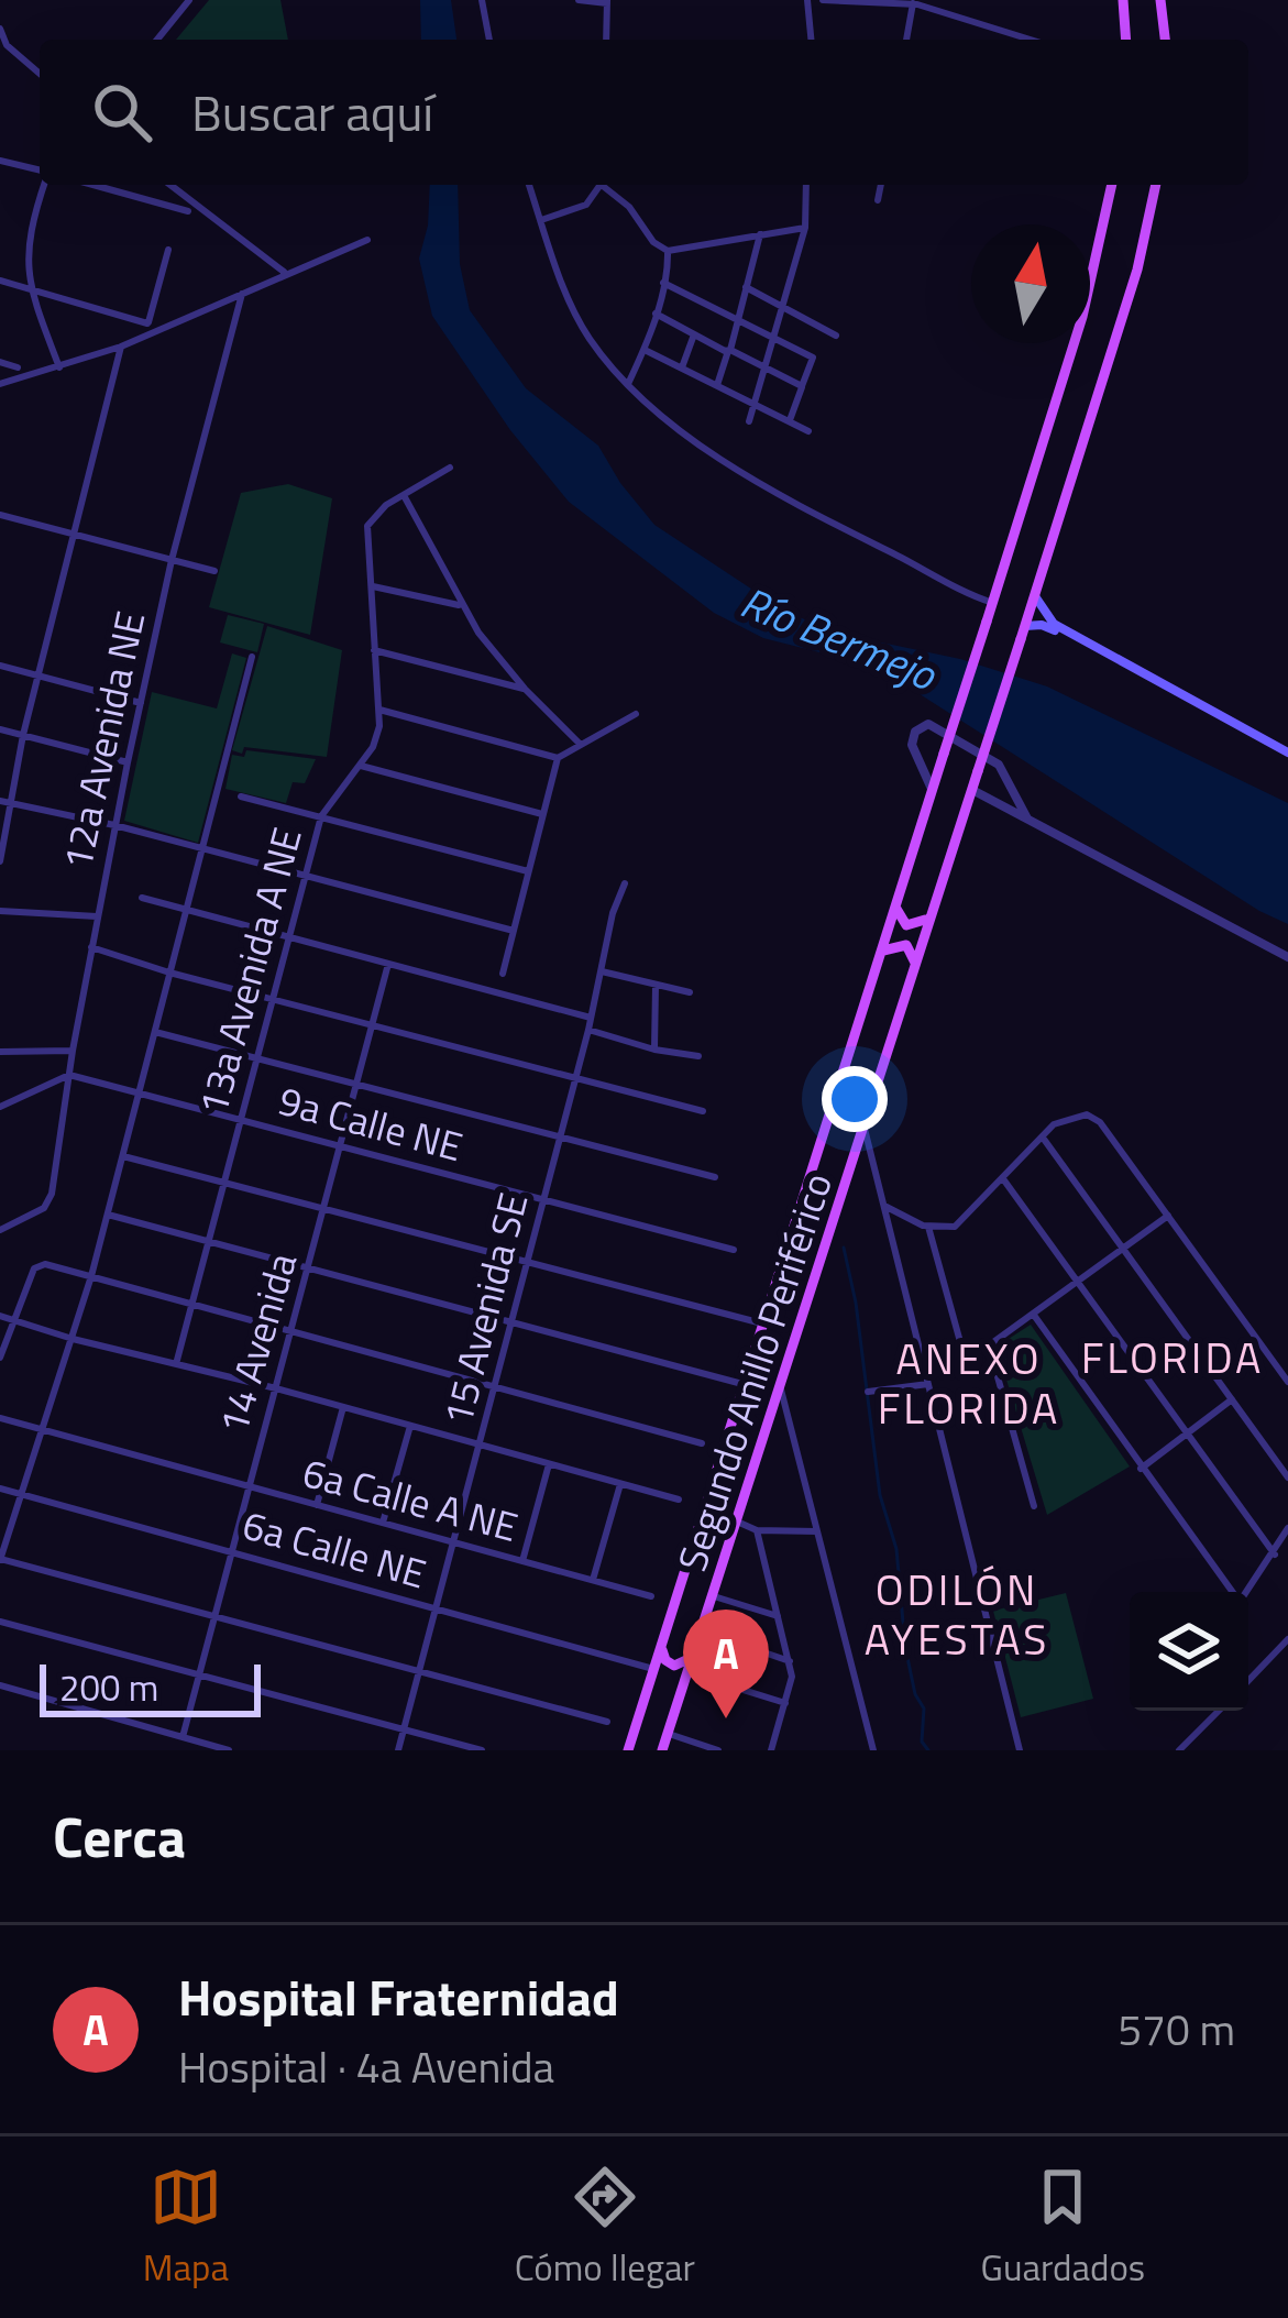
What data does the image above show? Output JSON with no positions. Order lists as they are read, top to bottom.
{
  "streets": {
    "main road": ["Segundo Anillo Periférico"],
    "street": [
      "12a Avenida NE",
      "13a Avenida A NE",
      "9a Calle NE",
      "15 Avenida SE",
      "14 Avenida",
      "6a Calle A NE",
      "6a Calle NE"
    ]
  },
  "crossings": [
    ["12a Avenida NE", "9a Calle NE"],
    ["13a Avenida A NE", "9a Calle NE"],
    ["9a Calle NE", "15 Avenida SE"],
    ["9a Calle NE", "14 Avenida"],
    ["15 Avenida SE", "6a Calle A NE"],
    ["15 Avenida SE", "6a Calle NE"],
    ["14 Avenida", "6a Calle A NE"],
    ["14 Avenida", "6a Calle NE"],
    ["Segundo Anillo Periférico", "6a Calle NE"]
  ],
  "districts": ["FLORIDA", "ANEXO FLORIDA", "ODILÓN AYESTAS"],
  "water": ["Río Bermejo"],
  "scale_bar": "200 m",
  "north": "top",
  "page": {
    "search": "Buscar aquí",
    "pins": "A",
    "scale": "200 m",
    "heading": "Cerca",
    "list": [
      {
        "mark": "A",
        "name": "Hospital Fraternidad",
        "note": "Hospital · 4a Avenida",
        "value": "570 m"
      }
    ],
    "nav": ["Mapa", "Cómo llegar", "Guardados"]
  }
}
